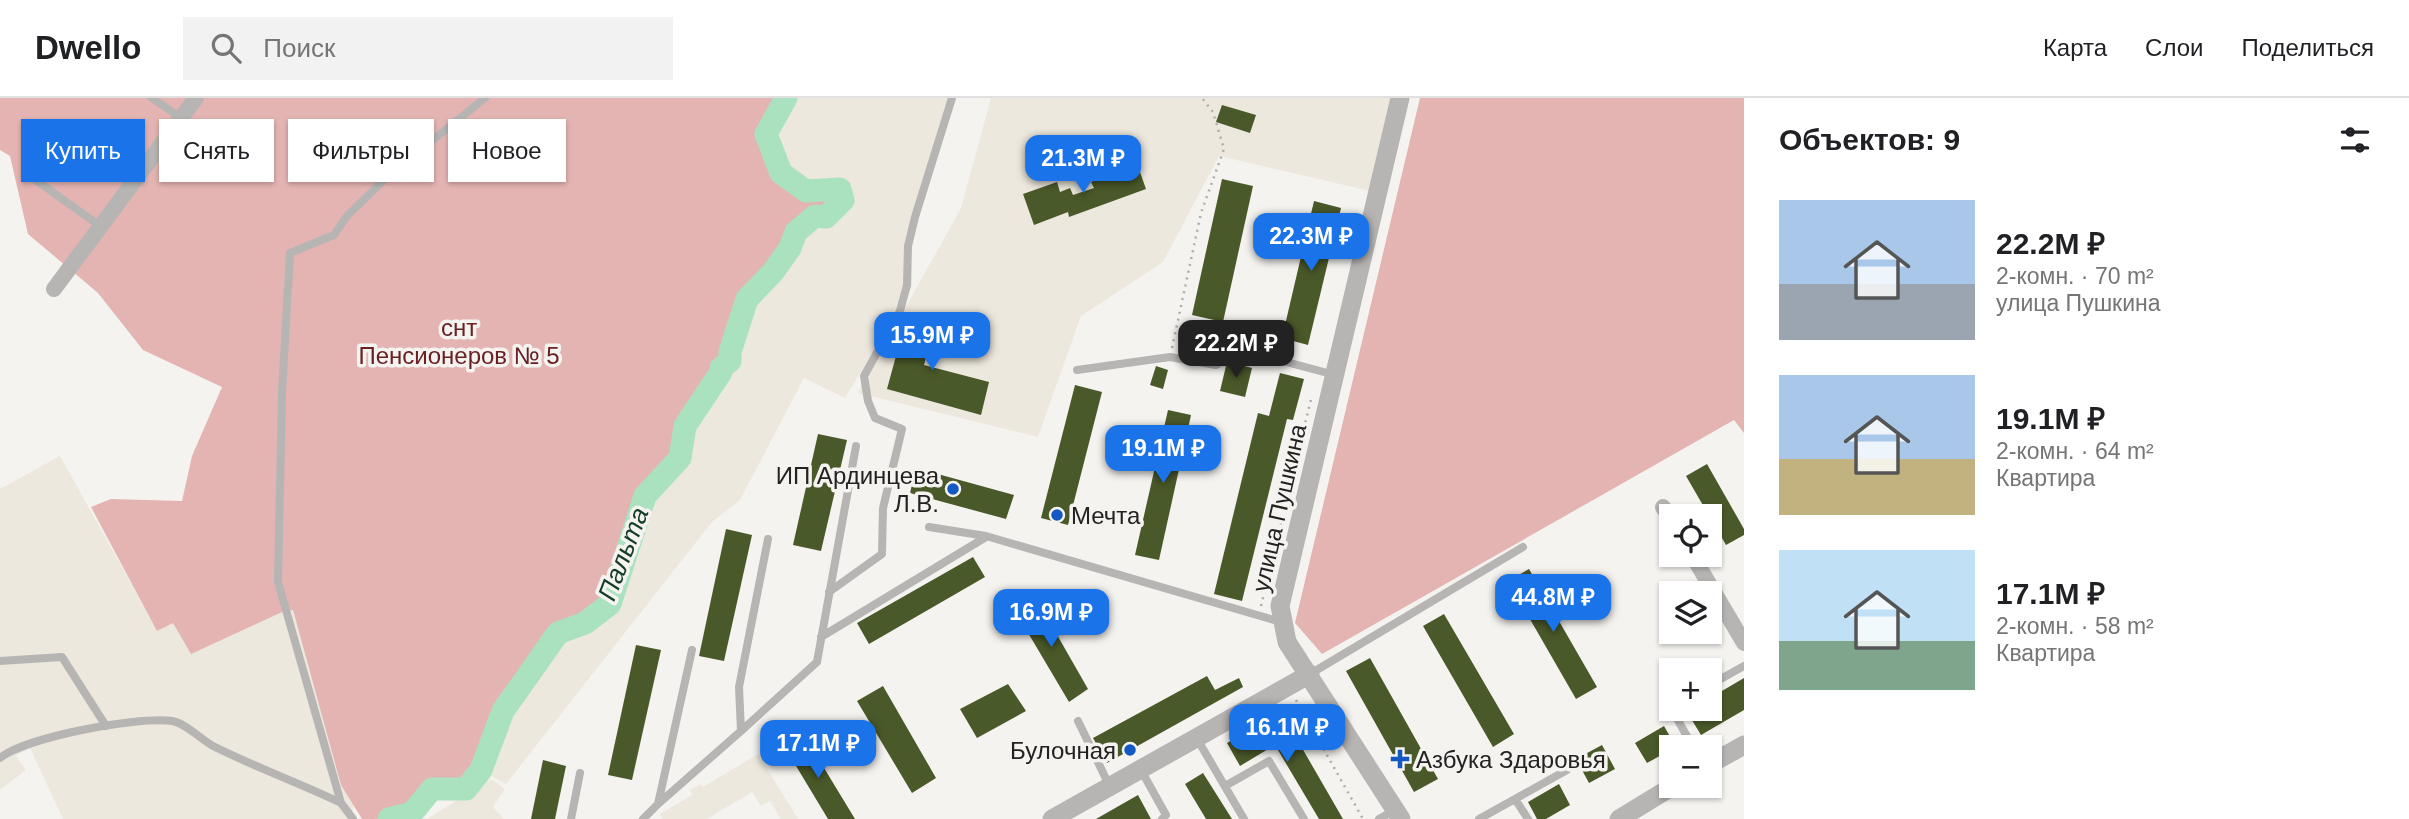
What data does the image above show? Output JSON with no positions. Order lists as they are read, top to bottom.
{
  "streets": {
    "street": ["улица Пушкина"]
  },
  "water": ["Пальта"],
  "parks": ["снт Пенсионеров № 5"],
  "places": {
    "other": ["ИП Ардинцева Л.В.", "Мечта", "Булочная"],
    "health": ["Азбука Здаровья"]
  },
  "page": {
    "header": "Dwello",
    "search": "Поиск",
    "nav": ["Карта", "Слои", "Поделиться"],
    "heading": "Объектов: 9",
    "chip": [
      "Купить",
      "Снять",
      "Фильтры",
      "Новое"
    ],
    "price": [
      "21.3M ₽",
      "22.3M ₽",
      "15.9M ₽",
      "22.2M ₽",
      "19.1M ₽",
      "44.8M ₽",
      "16.9M ₽",
      "16.1M ₽",
      "17.1M ₽"
    ],
    "list": [
      {
        "name": "22.2M ₽",
        "note": "2-комн. · 70 m² · улица Пушкина"
      },
      {
        "name": "19.1M ₽",
        "note": "2-комн. · 64 m² · Квартира"
      },
      {
        "name": "17.1M ₽",
        "note": "2-комн. · 58 m² · Квартира"
      }
    ],
    "map_buttons": ["+", "−"]
  }
}
